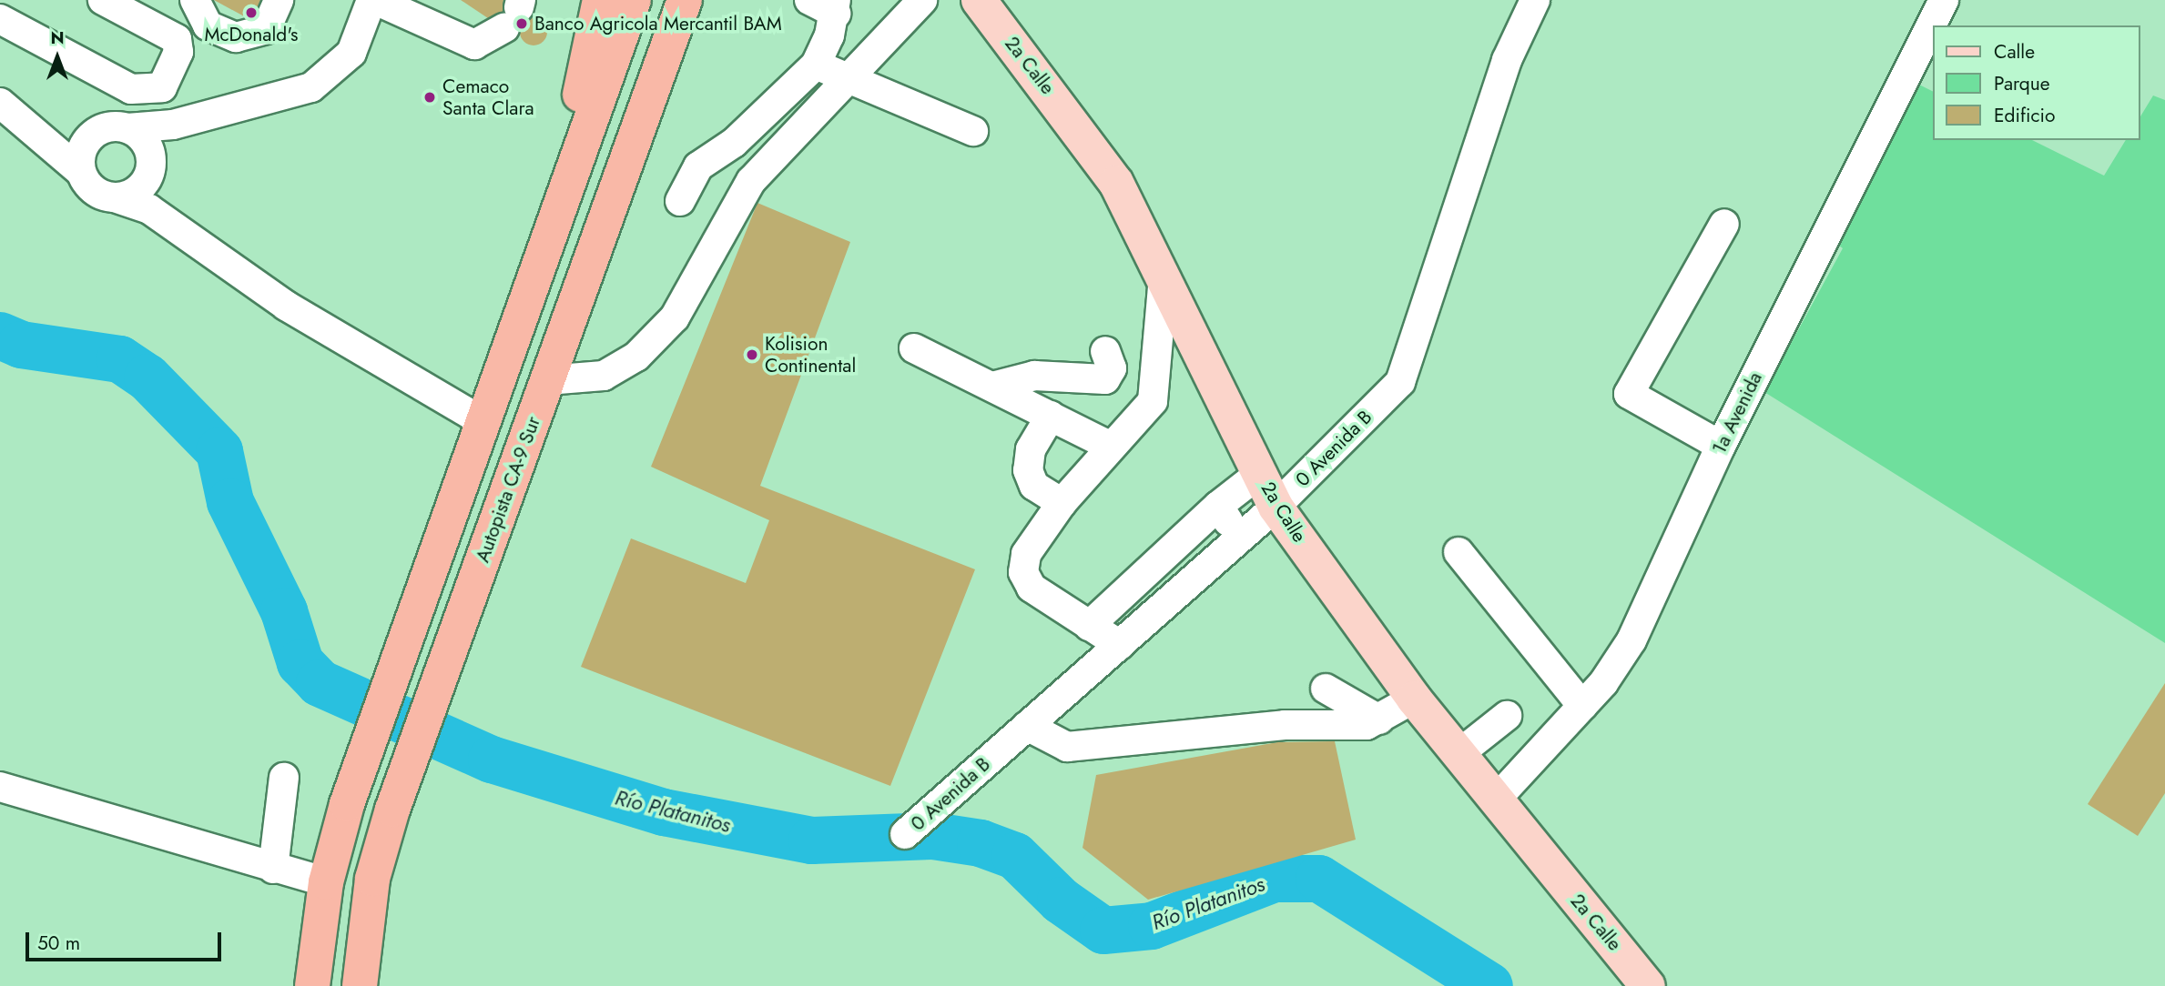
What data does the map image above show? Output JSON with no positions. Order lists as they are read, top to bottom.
{
  "streets": {
    "highway": ["Autopista CA-9 Sur"],
    "main road": ["2a Calle"],
    "street": ["1a Avenida", "0 Avenida B"]
  },
  "crossings": [
    ["2a Calle", "1a Avenida"],
    ["2a Calle", "0 Avenida B"]
  ],
  "water": ["Río Platanitos"],
  "places": [
    "McDonald's",
    "Banco Agricola Mercantil BAM",
    "Cemaco Santa Clara",
    "Kolision Continental"
  ],
  "legend": ["Calle", "Parque", "Edificio"],
  "scale_bar": "50 m",
  "north": "top"
}
